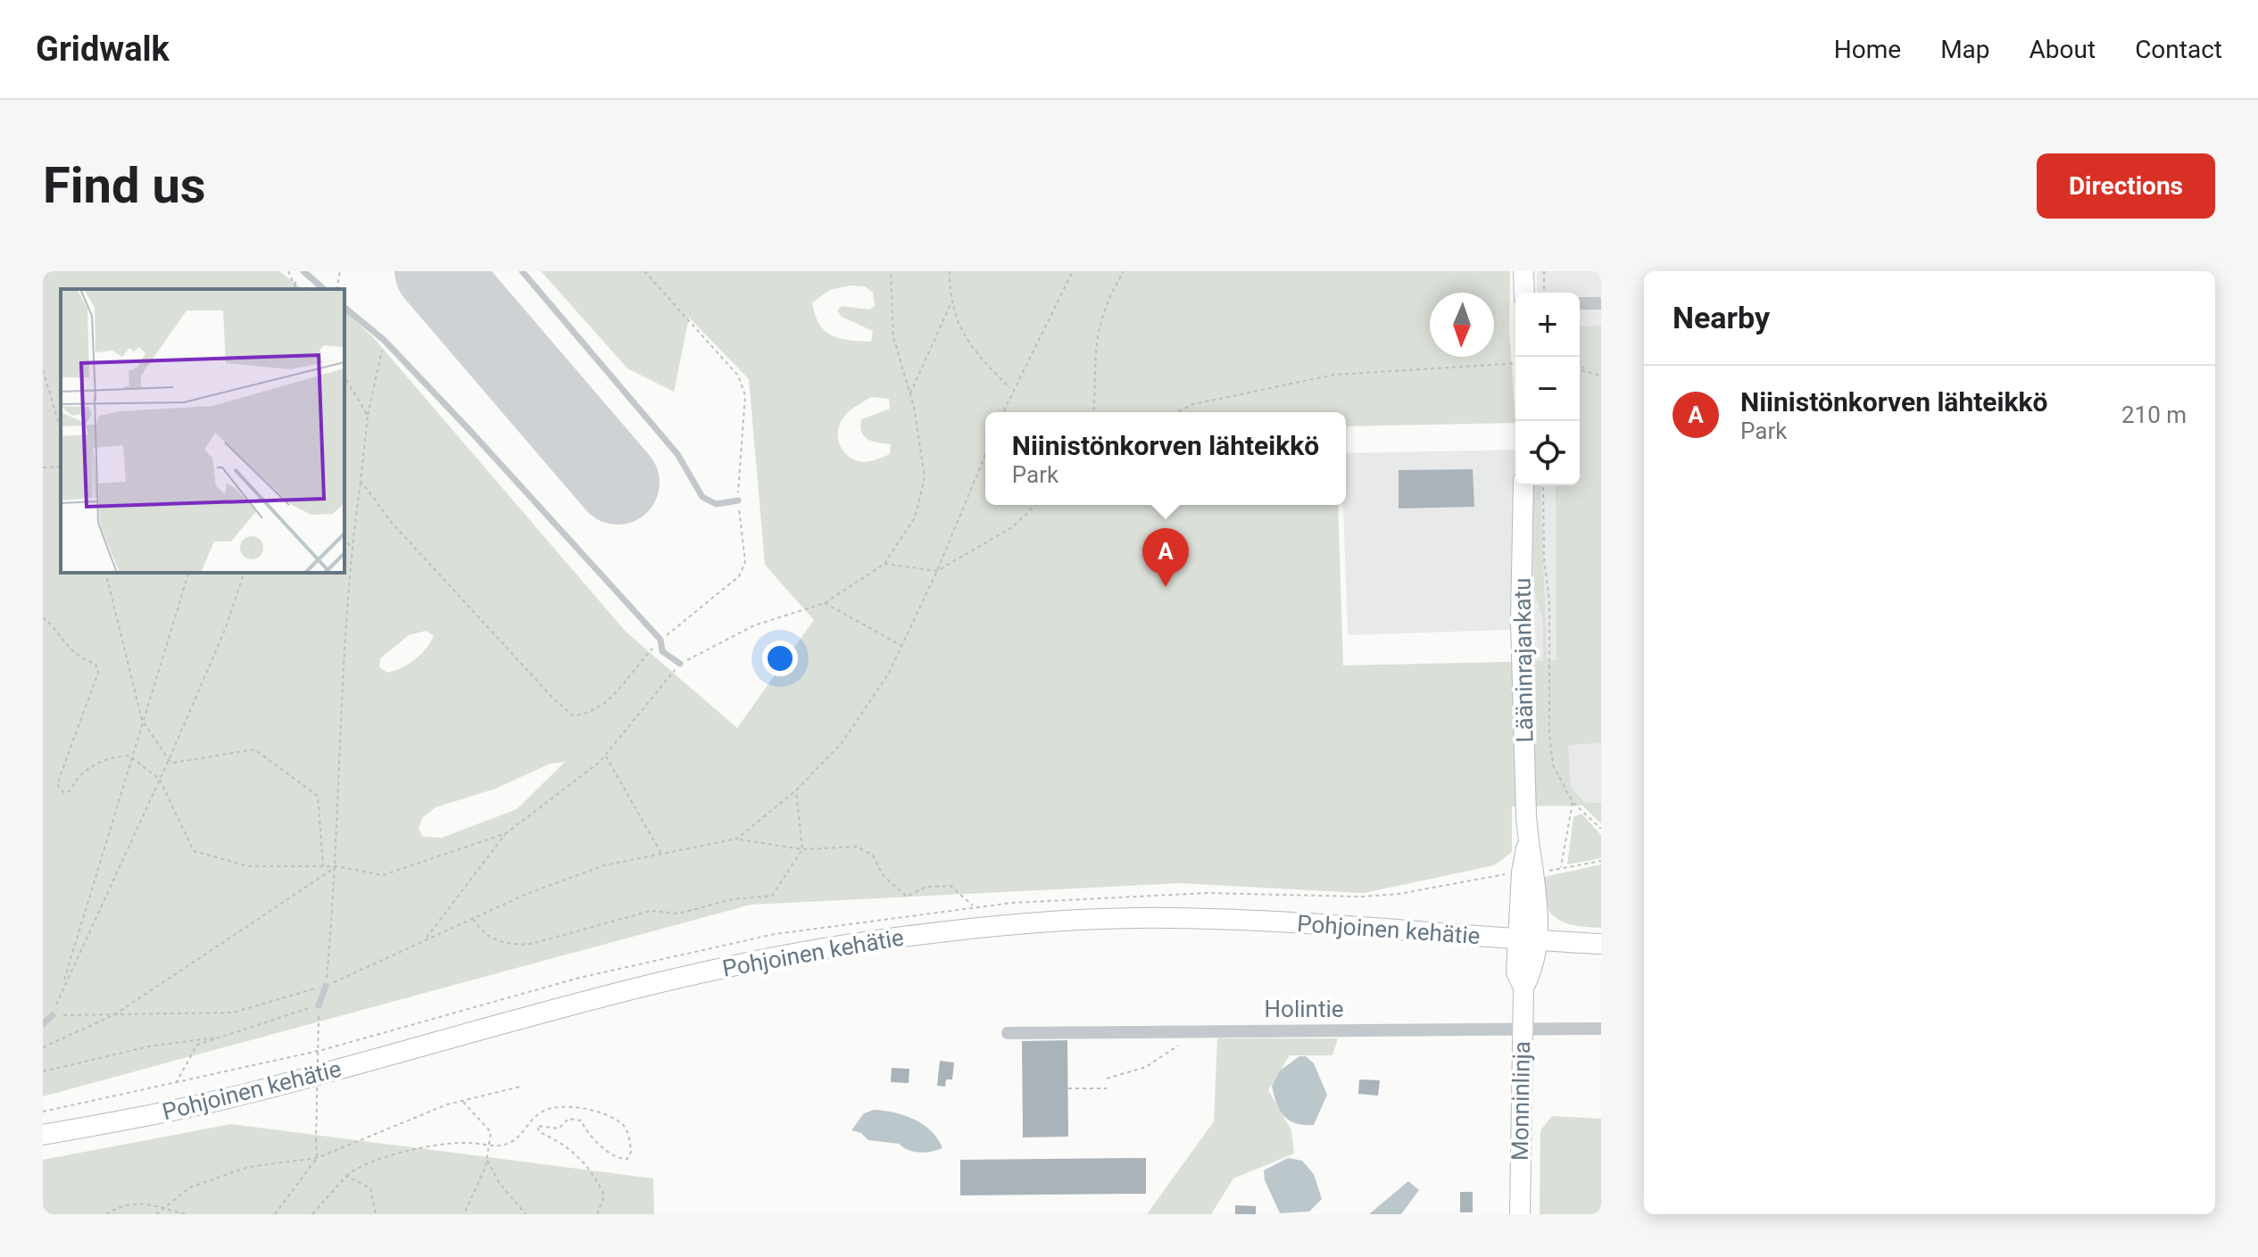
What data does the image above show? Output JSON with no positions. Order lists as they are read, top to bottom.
{
  "streets": {
    "main road": ["Lääninrajankatu", "Pohjoinen kehätie", "Monninlinja"],
    "street": ["Holintie"]
  },
  "crossings": [
    ["Lääninrajankatu", "Pohjoinen kehätie"],
    ["Lääninrajankatu", "Monninlinja"],
    ["Pohjoinen kehätie", "Monninlinja"],
    ["Holintie", "Monninlinja"]
  ],
  "north": "bottom",
  "page": {
    "header": "Gridwalk",
    "nav": [
      "Home",
      "Map",
      "About",
      "Contact"
    ],
    "buttons": "Directions",
    "title": "Find us",
    "heading": "Nearby",
    "map_buttons": ["+", "−"],
    "list": [
      {
        "mark": "A",
        "name": "Niinistönkorven lähteikkö",
        "note": "Park",
        "value": "210 m"
      }
    ],
    "popup": ["Niinistönkorven lähteikkö", "Park"],
    "pins": "A"
  }
}
